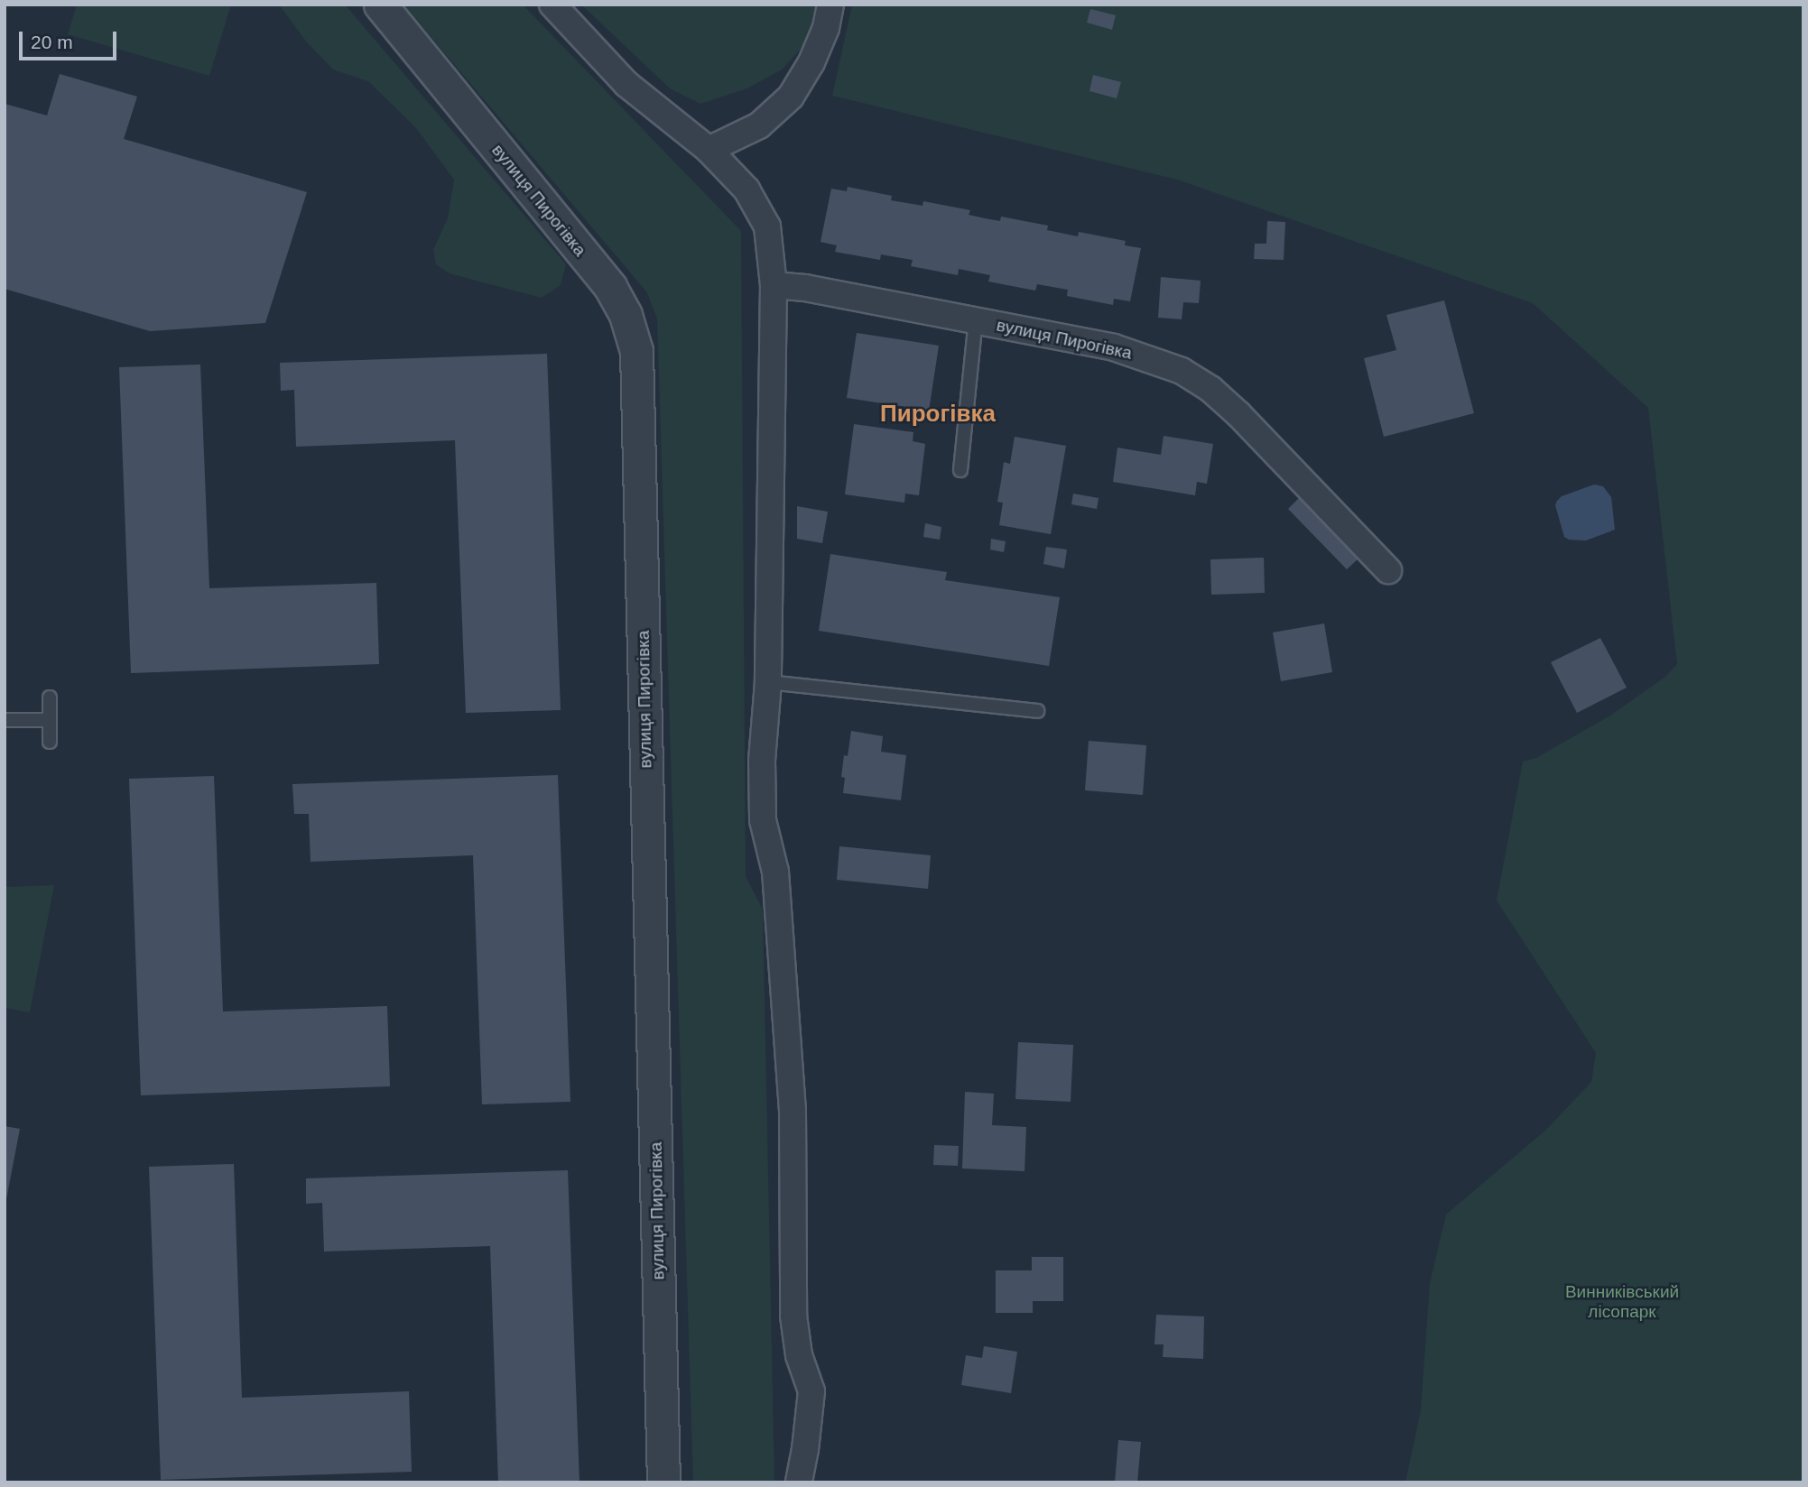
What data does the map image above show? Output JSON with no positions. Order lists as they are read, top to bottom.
{
  "streets": {
    "street": ["вулиця Пирогівка"]
  },
  "districts": ["Пирогівка"],
  "parks": ["Винниківський лісопарк"],
  "scale_bar": "20 m"
}
